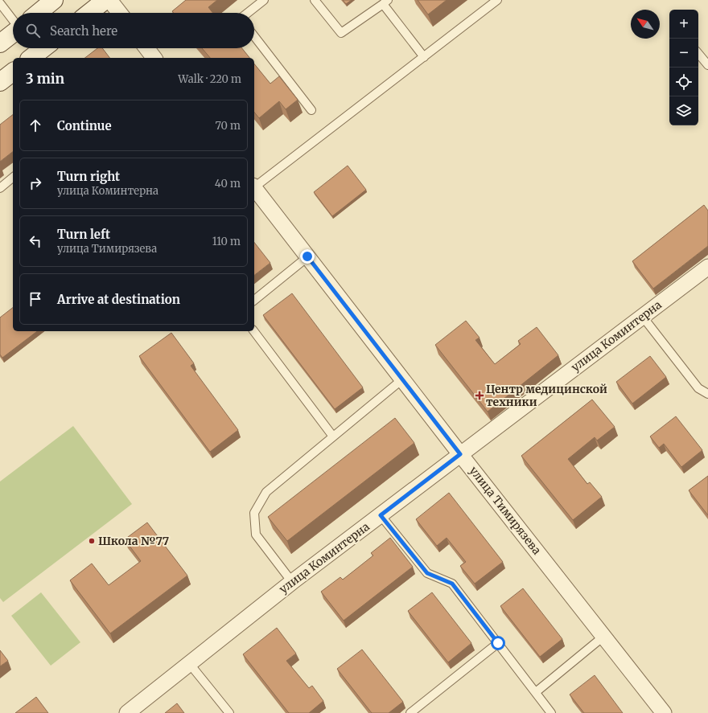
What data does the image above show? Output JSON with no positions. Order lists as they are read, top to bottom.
{
  "streets": {
    "street": ["улица Коминтерна", "улица Тимирязева"]
  },
  "crossings": [
    ["улица Коминтерна", "улица Тимирязева"]
  ],
  "places": {
    "health": ["Центр медицинской техники"],
    "other": ["Школа №77"]
  },
  "north": "top left",
  "page": {
    "map_buttons": ["+", "−"],
    "search": "Search here",
    "heading": ["3 min", "Walk · 220 m"],
    "list": [
      ["Continue", "70 m"],
      ["Turn right", "улица Коминтерна", "40 m"],
      ["Turn left", "улица Тимирязева", "110 m"],
      "Arrive at destination"
    ]
  }
}
